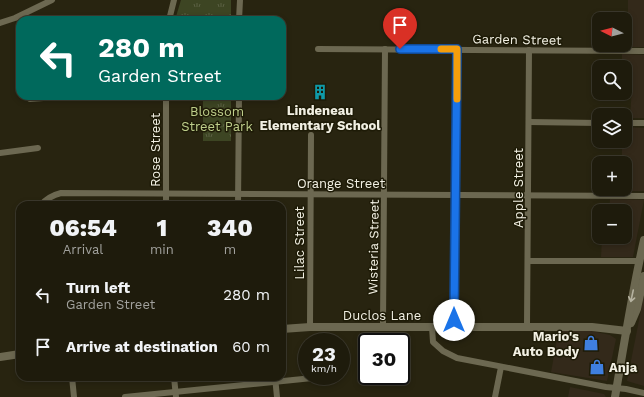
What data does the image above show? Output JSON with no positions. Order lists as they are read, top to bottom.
{
  "streets": {
    "street": [
      "Garden Street",
      "Rose Street",
      "Orange Street",
      "Apple Street",
      "Lilac Street",
      "Wisteria Street",
      "Duclos Lane"
    ]
  },
  "crossings": [
    ["Garden Street", "Apple Street"],
    ["Garden Street", "Wisteria Street"],
    ["Rose Street", "Orange Street"],
    ["Orange Street", "Apple Street"],
    ["Orange Street", "Lilac Street"],
    ["Orange Street", "Wisteria Street"],
    ["Apple Street", "Duclos Lane"],
    ["Lilac Street", "Duclos Lane"],
    ["Wisteria Street", "Duclos Lane"]
  ],
  "parks": ["Blossom Street Park"],
  "places": {
    "building": ["Lindeneau Elementary School"],
    "shop": ["Mario's Auto Body", "Anja"]
  },
  "north": "left",
  "page": {
    "map_buttons": ["+", "−"],
    "turn": ["280 m", "Garden Street"],
    "eta": [
      "06:54",
      "Arrival",
      "1",
      "min",
      "340",
      "m"
    ],
    "list": [
      {
        "name": "Turn left",
        "note": "Garden Street",
        "value": "280 m"
      },
      {
        "name": "Arrive at destination",
        "value": "60 m"
      }
    ],
    "speed": "23 km/h",
    "limit": "30"
  }
}
